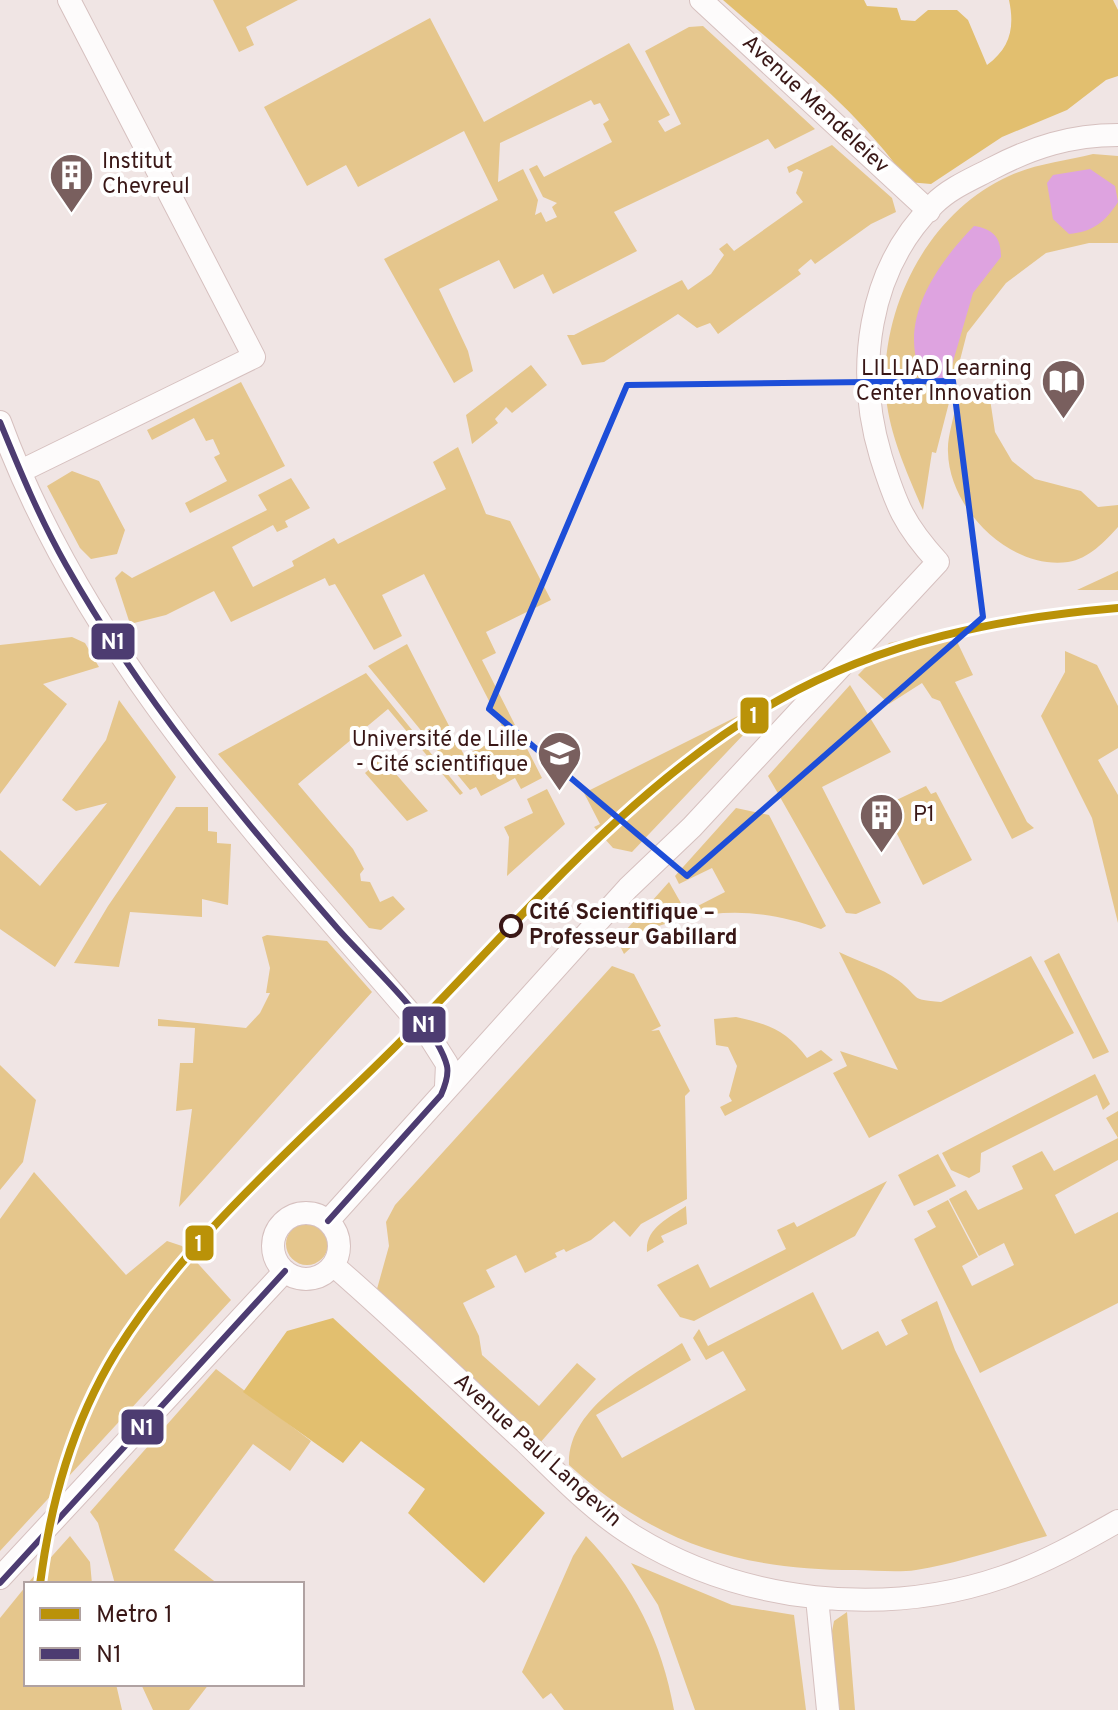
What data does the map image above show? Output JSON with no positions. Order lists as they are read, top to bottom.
{
  "streets": {
    "street": ["Avenue Mendeleiev", "Avenue Paul Langevin"]
  },
  "places": {
    "building": ["Institut Chevreul", "P1"],
    "library": ["LILLIAD Learning Center Innovation"],
    "school or university": ["Université de Lille ‐ Cité scientifique"],
    "other": ["Cité Scientifique – Professeur Gabillard"]
  },
  "lines": ["transit line N1", "metro line 1"],
  "legend": ["Metro 1", "N1"]
}
